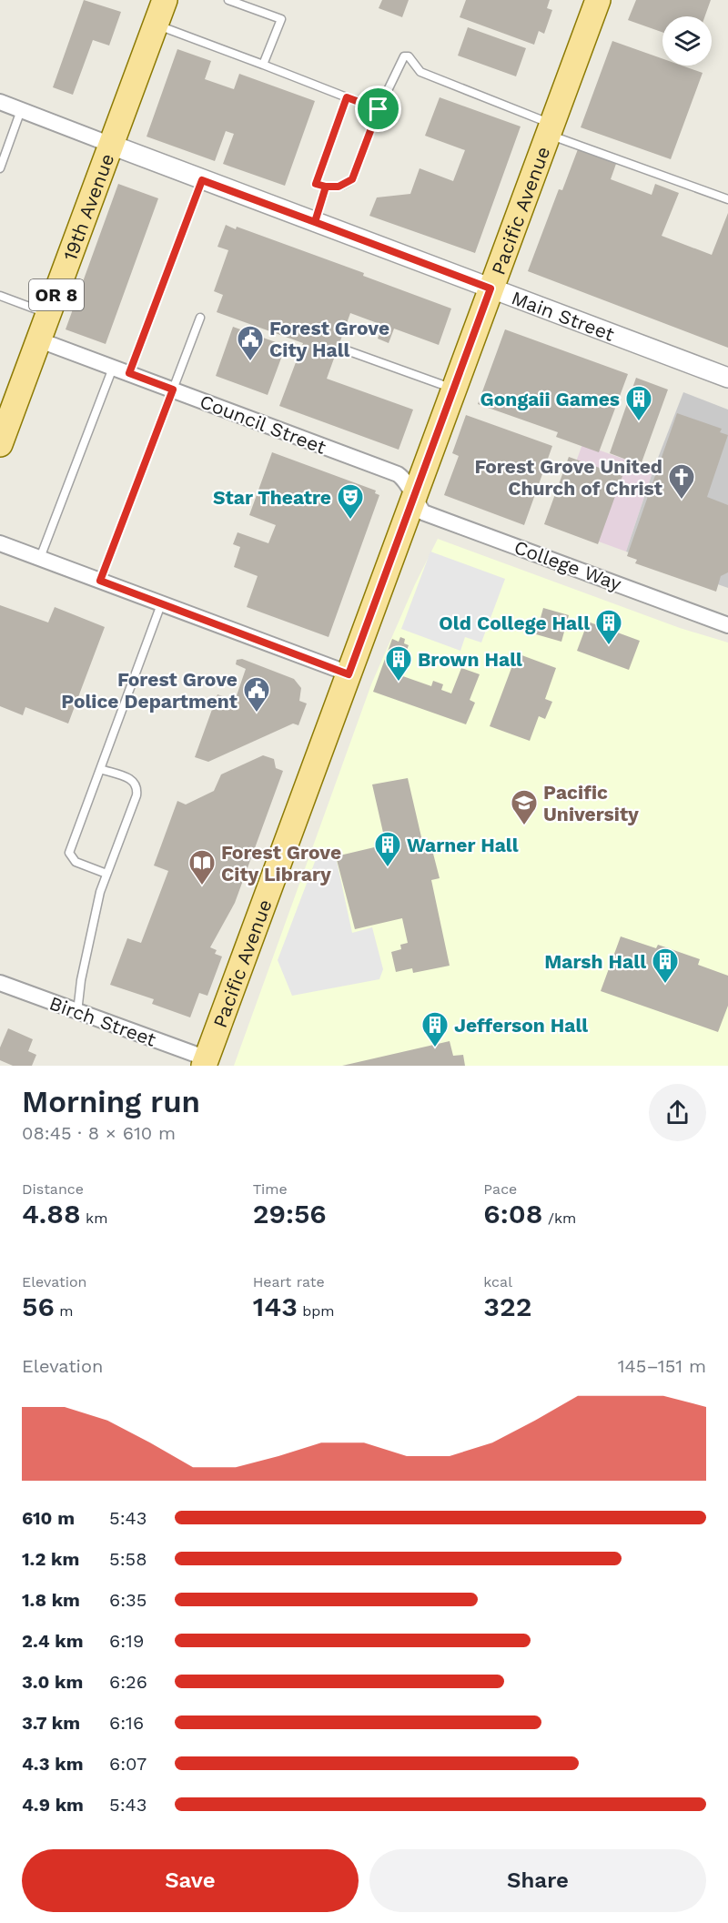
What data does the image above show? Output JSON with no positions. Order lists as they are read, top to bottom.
{
  "streets": {
    "main road": ["19th Avenue", "Pacific Avenue", "OR 8"],
    "street": [
      "Main Street",
      "Council Street",
      "College Way",
      "Birch Street"
    ]
  },
  "crossings": [
    ["19th Avenue", "Main Street"],
    ["19th Avenue", "Council Street"],
    ["Pacific Avenue", "Main Street"],
    ["Pacific Avenue", "Council Street"],
    ["Pacific Avenue", "College Way"],
    ["Pacific Avenue", "Birch Street"],
    ["Council Street", "College Way"]
  ],
  "places": {
    "public building": ["Forest Grove City Hall", "Forest Grove Police Department"],
    "building": [
      "Gongaii Games",
      "Old College Hall",
      "Brown Hall",
      "Warner Hall",
      "Marsh Hall",
      "Jefferson Hall"
    ],
    "church": ["Forest Grove United Church of Christ"],
    "theatre": ["Star Theatre"],
    "school or university": ["Pacific University"],
    "library": ["Forest Grove City Library"]
  },
  "page": {
    "heading": ["Morning run", "08:45 · 8 × 610 m"],
    "stats": [
      ["Distance", "4.88 km"],
      ["Time", "29:56"],
      ["Pace", "6:08 /km"],
      ["Elevation", "56 m"],
      ["Heart rate", "143 bpm"],
      ["kcal", "322"]
    ],
    "chart": ["Elevation", "145–151 m"],
    "list": [
      {
        "name": "610 m",
        "note": "5:43"
      },
      {
        "name": "1.2 km",
        "note": "5:58"
      },
      {
        "name": "1.8 km",
        "note": "6:35"
      },
      {
        "name": "2.4 km",
        "note": "6:19"
      },
      {
        "name": "3.0 km",
        "note": "6:26"
      },
      {
        "name": "3.7 km",
        "note": "6:16"
      },
      {
        "name": "4.3 km",
        "note": "6:07"
      },
      {
        "name": "4.9 km",
        "note": "5:43"
      }
    ],
    "buttons": ["Save", "Share"]
  }
}
